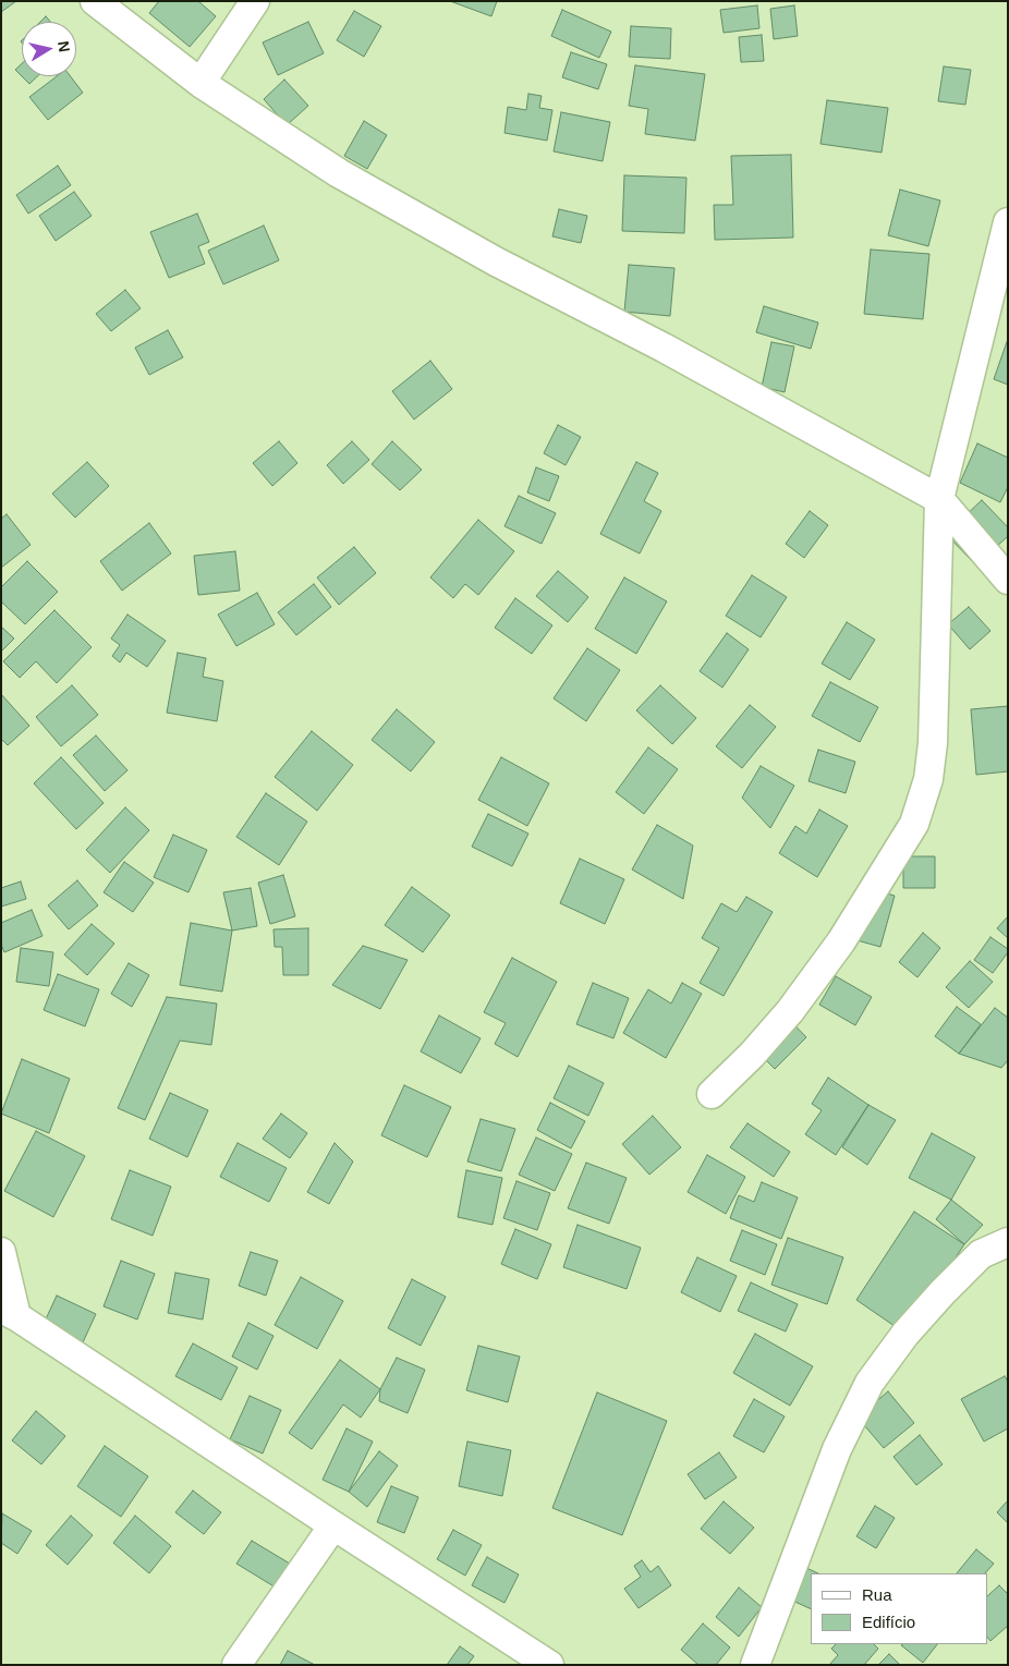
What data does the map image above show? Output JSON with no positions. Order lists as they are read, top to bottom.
{
  "legend": ["Rua", "Edifício"],
  "north": "right"
}
